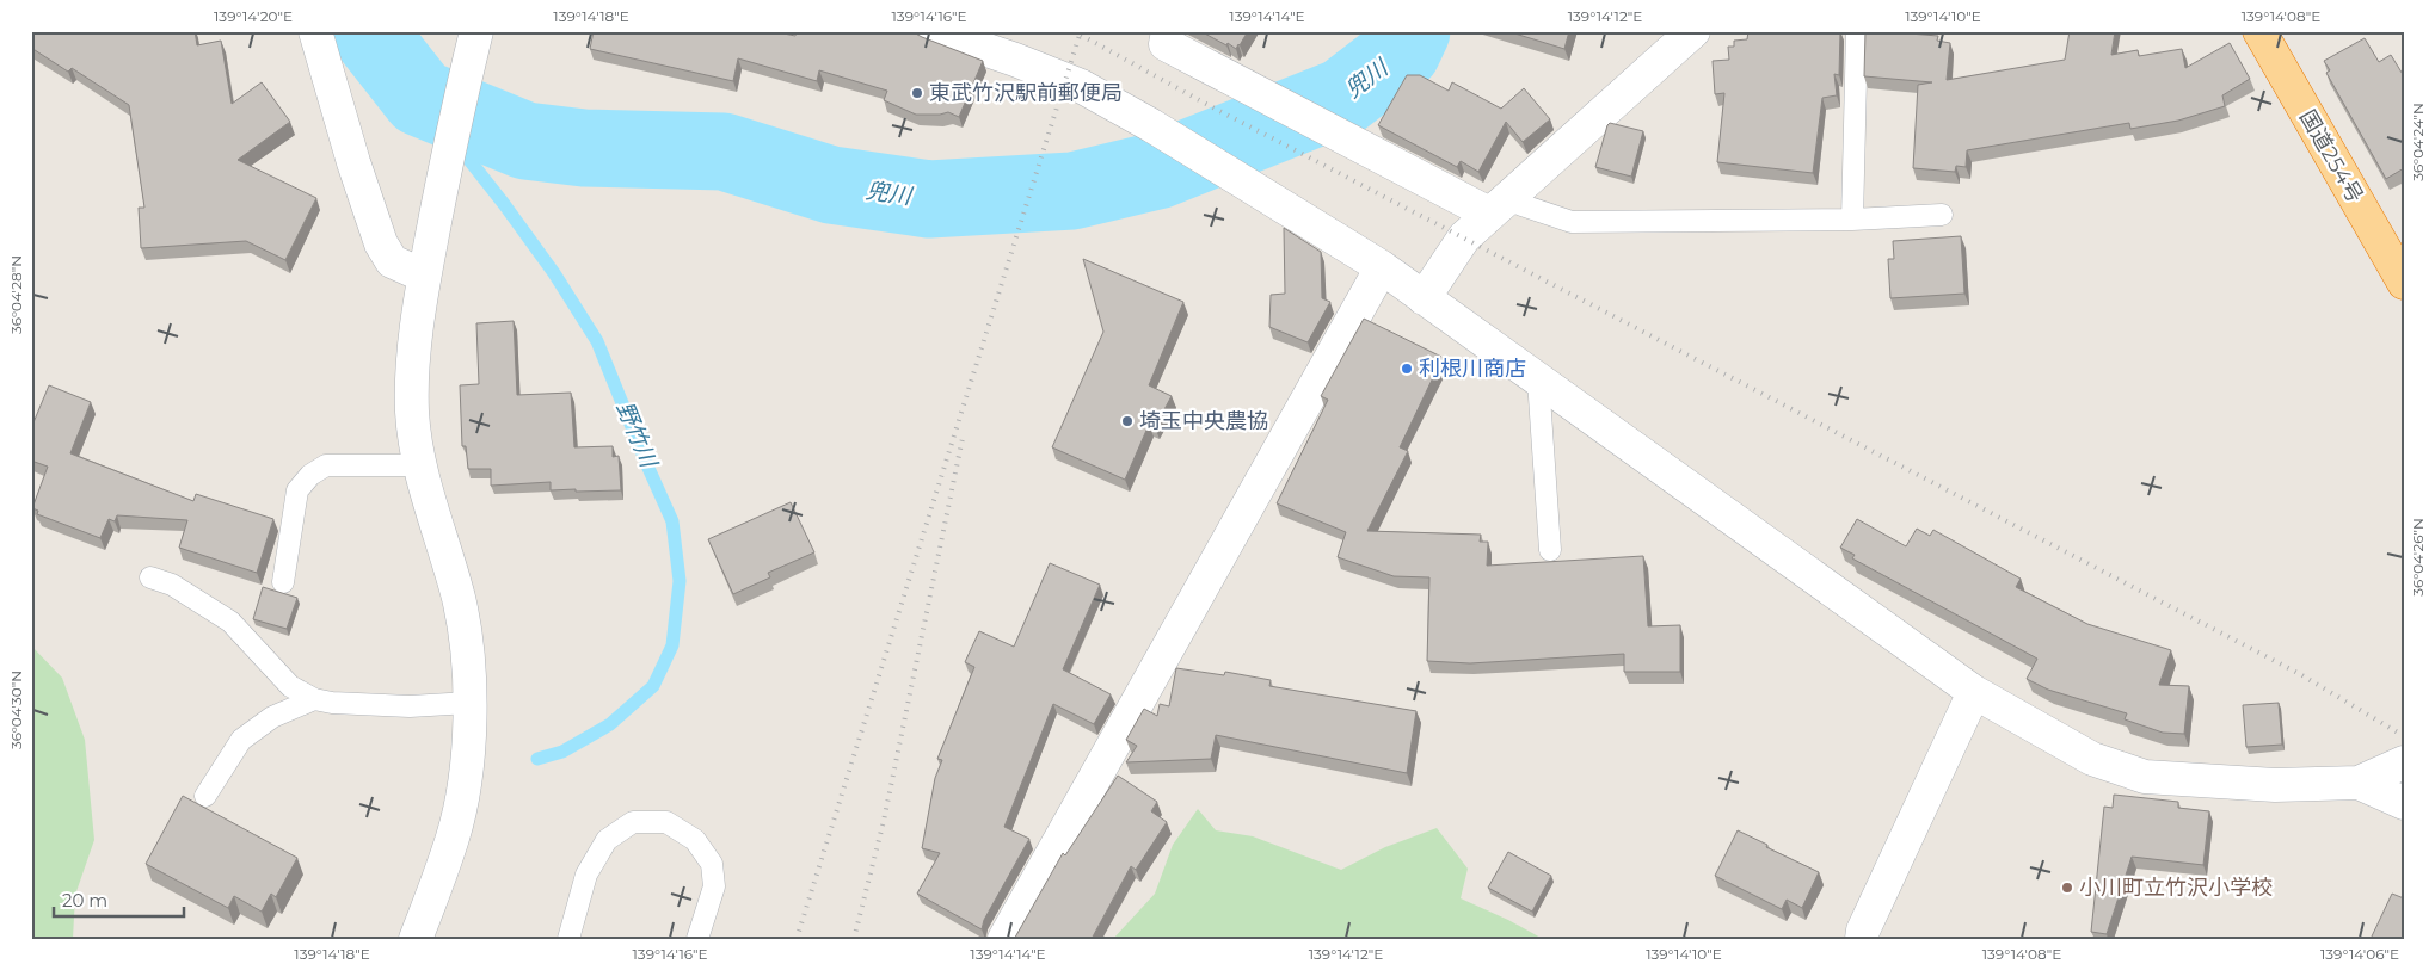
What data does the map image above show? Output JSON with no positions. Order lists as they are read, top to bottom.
{
  "streets": {
    "highway": ["国道254号"]
  },
  "water": ["兜川", "野竹川"],
  "places": [
    "東武竹沢駅前郵便局",
    "利根川商店",
    "埼玉中央農協",
    "小川町立竹沢小学校"
  ],
  "scale_bar": "20 m",
  "coordinates": [
    "139°14'20\"E",
    "139°14'18\"E",
    "139°14'16\"E",
    "139°14'14\"E",
    "139°14'12\"E",
    "139°14'10\"E",
    "139°14'08\"E",
    "36°04'24\"N",
    "36°04'28\"N",
    "36°04'26\"N",
    "36°04'30\"N",
    "139°14'06\"E"
  ]
}
